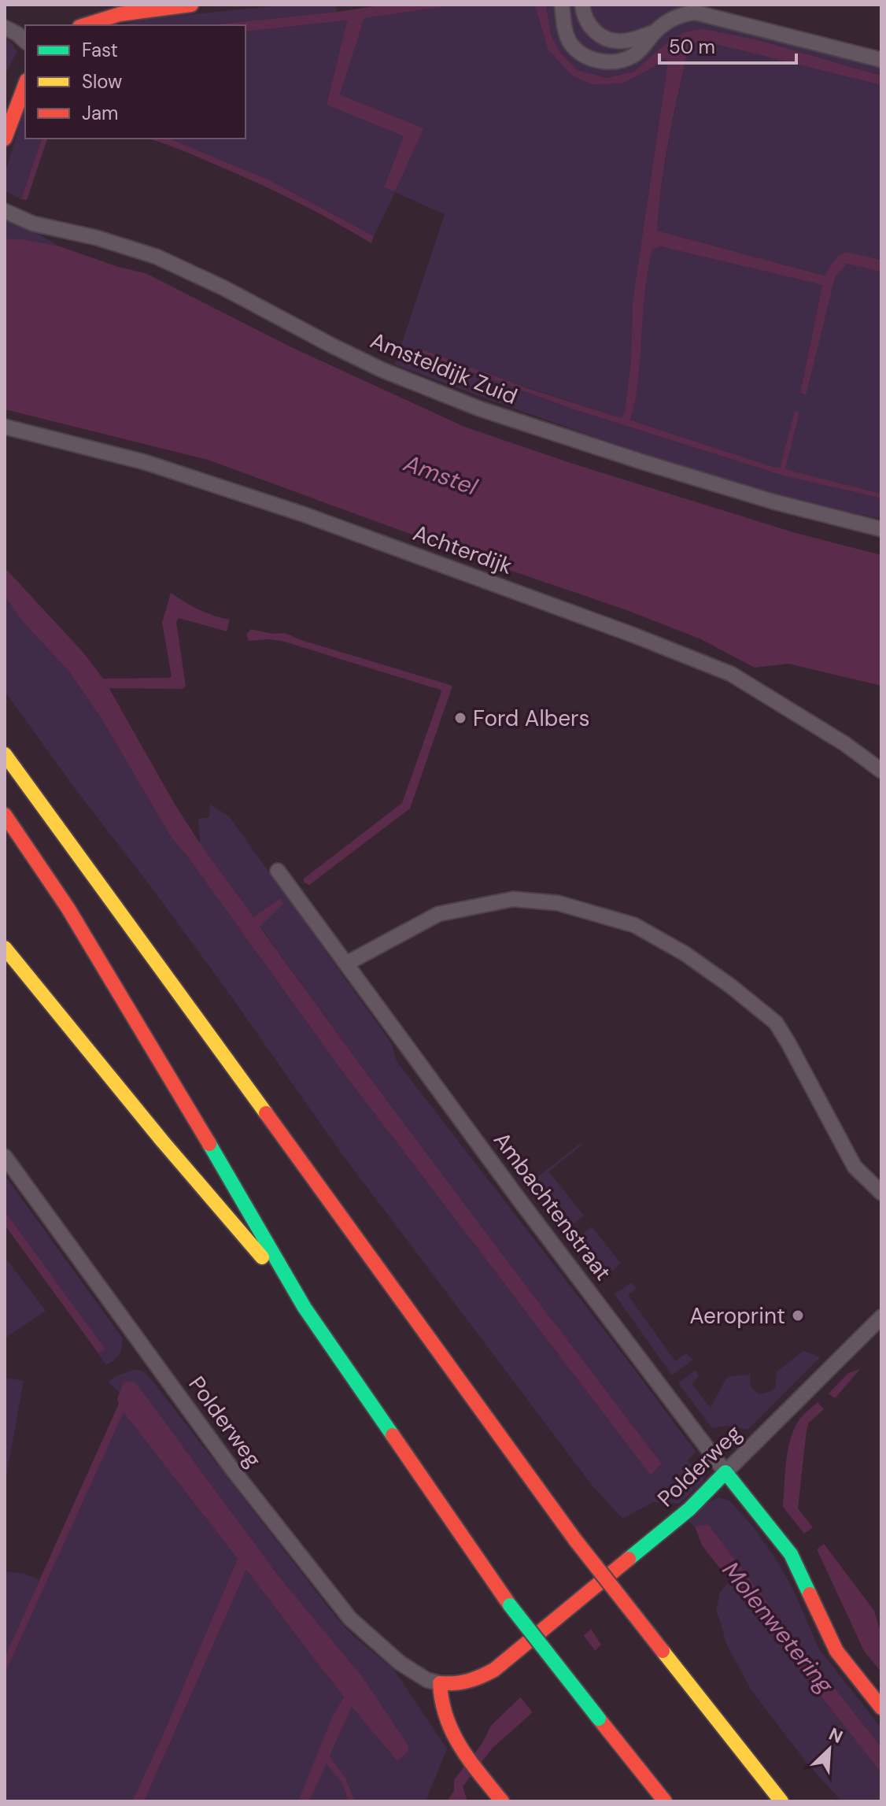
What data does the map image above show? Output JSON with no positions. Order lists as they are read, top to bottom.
{
  "streets": {
    "main road": ["Polderweg"],
    "street": ["Amsteldijk Zuid", "Achterdijk", "Ambachtenstraat"]
  },
  "crossings": [
    ["Ambachtenstraat", "Polderweg"]
  ],
  "water": ["Amstel", "Molenwetering"],
  "places": ["Ford Albers", "Aeroprint"],
  "legend": ["Fast", "Slow", "Jam"],
  "scale_bar": "50 m",
  "north": "top right"
}
